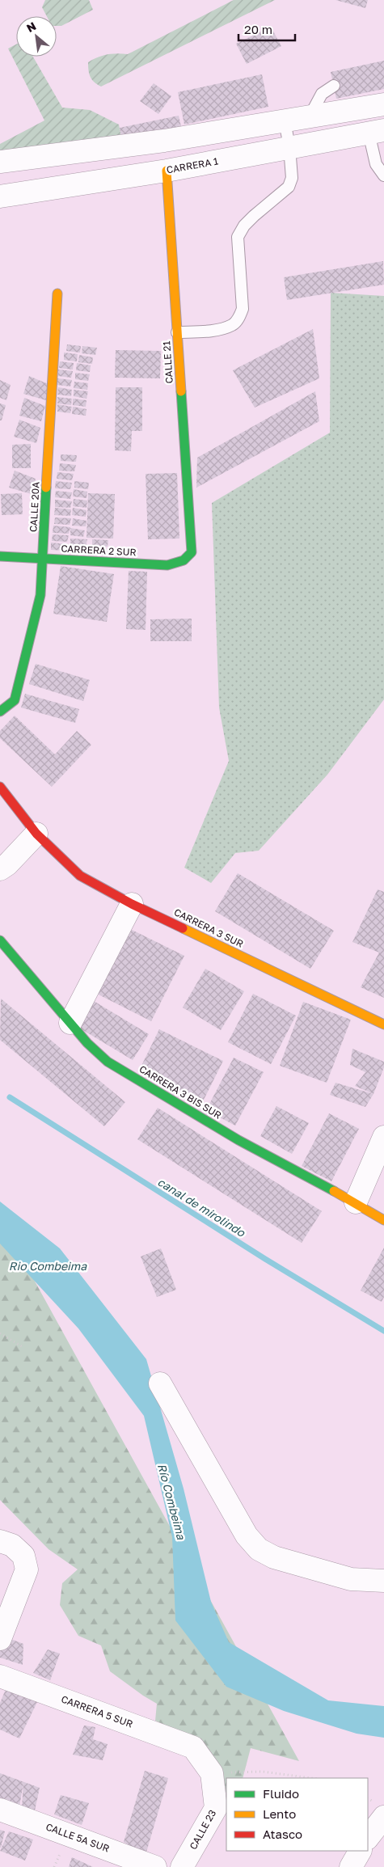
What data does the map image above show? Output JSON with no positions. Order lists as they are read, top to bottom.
{
  "streets": {
    "street": [
      "CARRERA 1",
      "CALLE 21",
      "CALLE 20A",
      "CARRERA 2 SUR",
      "CARRERA 3 SUR",
      "CARRERA 3 BIS SUR",
      "CARRERA 5 SUR",
      "CALLE 23",
      "CALLE 5A SUR"
    ]
  },
  "crossings": [
    ["CARRERA 1", "CALLE 21"],
    ["CALLE 21", "CARRERA 2 SUR"],
    ["CALLE 20A", "CARRERA 2 SUR"],
    ["CARRERA 5 SUR", "CALLE 23"]
  ],
  "water": ["canal de mirolindo", "Rio Combeima", "Río Combeima"],
  "legend": ["Fluido", "Lento", "Atasco"],
  "scale_bar": "20 m",
  "north": "top left"
}
